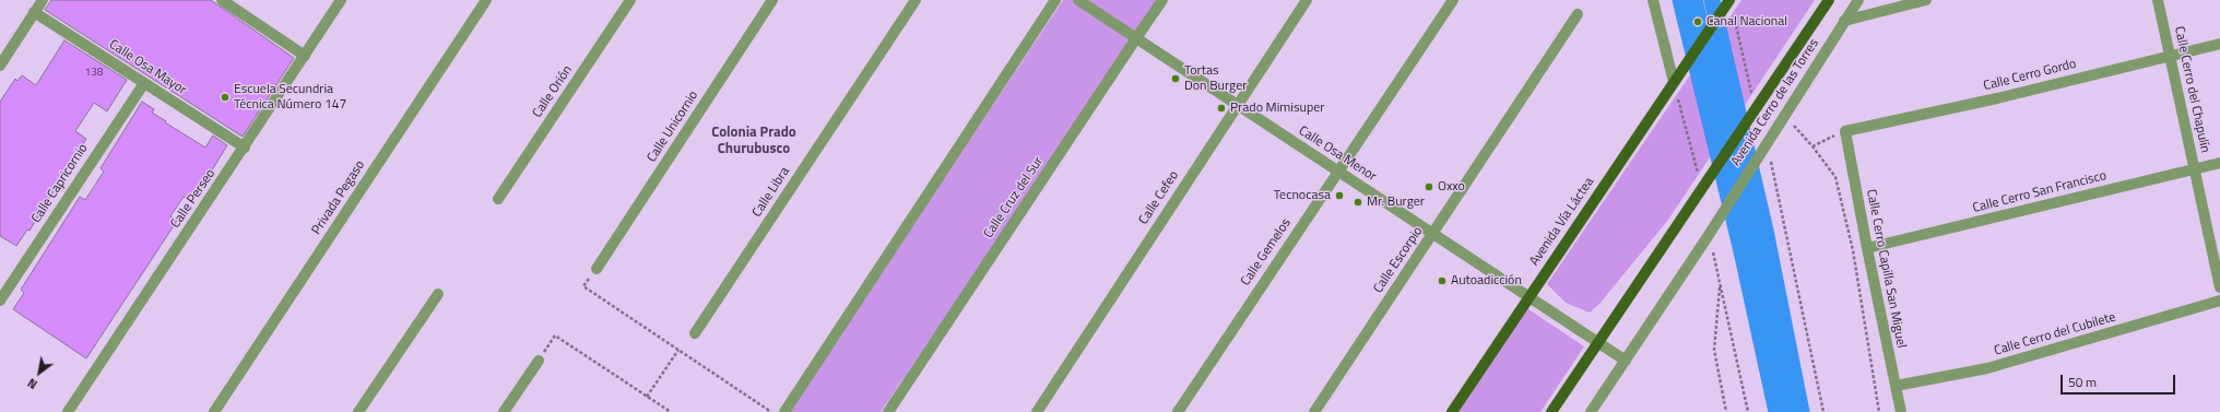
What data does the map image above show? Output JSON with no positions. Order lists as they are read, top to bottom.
{
  "streets": {
    "main road": ["Avenida Cerro de las Torres", "Avenida Vía Láctea"],
    "street": [
      "Calle Osa Mayor",
      "Calle Cerro Gordo",
      "Calle Cerro del Chapulín",
      "Calle Orión",
      "Calle Unicornio",
      "Calle Osa Menor",
      "Calle Capricornio",
      "Calle Libra",
      "Calle Cerro San Francisco",
      "Privada Pegaso",
      "Calle Cruz del Sur",
      "Calle Cefeo",
      "Calle Perseo",
      "Calle Gemelos",
      "Calle Escorpio",
      "Calle Cerro Capilla San Miguel",
      "Calle Cerro del Cubilete"
    ]
  },
  "crossings": [
    ["Calle Osa Mayor", "Calle Capricornio"],
    ["Calle Osa Mayor", "Calle Perseo"],
    ["Calle Cerro Gordo", "Calle Cerro del Chapulín"],
    ["Calle Cerro Gordo", "Calle Cerro Capilla San Miguel"],
    ["Calle Cerro del Chapulín", "Calle Cerro San Francisco"],
    ["Avenida Cerro de las Torres", "Calle Osa Menor"],
    ["Calle Osa Menor", "Calle Cruz del Sur"],
    ["Calle Osa Menor", "Calle Cefeo"],
    ["Calle Osa Menor", "Avenida Vía Láctea"],
    ["Calle Osa Menor", "Calle Gemelos"],
    ["Calle Osa Menor", "Calle Escorpio"],
    ["Calle Cerro San Francisco", "Calle Cerro Capilla San Miguel"],
    ["Calle Cerro Capilla San Miguel", "Calle Cerro del Cubilete"]
  ],
  "districts": ["Colonia Prado Churubusco"],
  "places": [
    "Canal Nacional",
    "Tortas Don Burger",
    "Escuela Secundria Técnica Número 147",
    "Prado Mimisuper",
    "Oxxo",
    "Tecnocasa",
    "Mr. Burger",
    "Autoadicción"
  ],
  "house_numbers": ["138"],
  "scale_bar": "50 m",
  "north": "bottom left"
}
